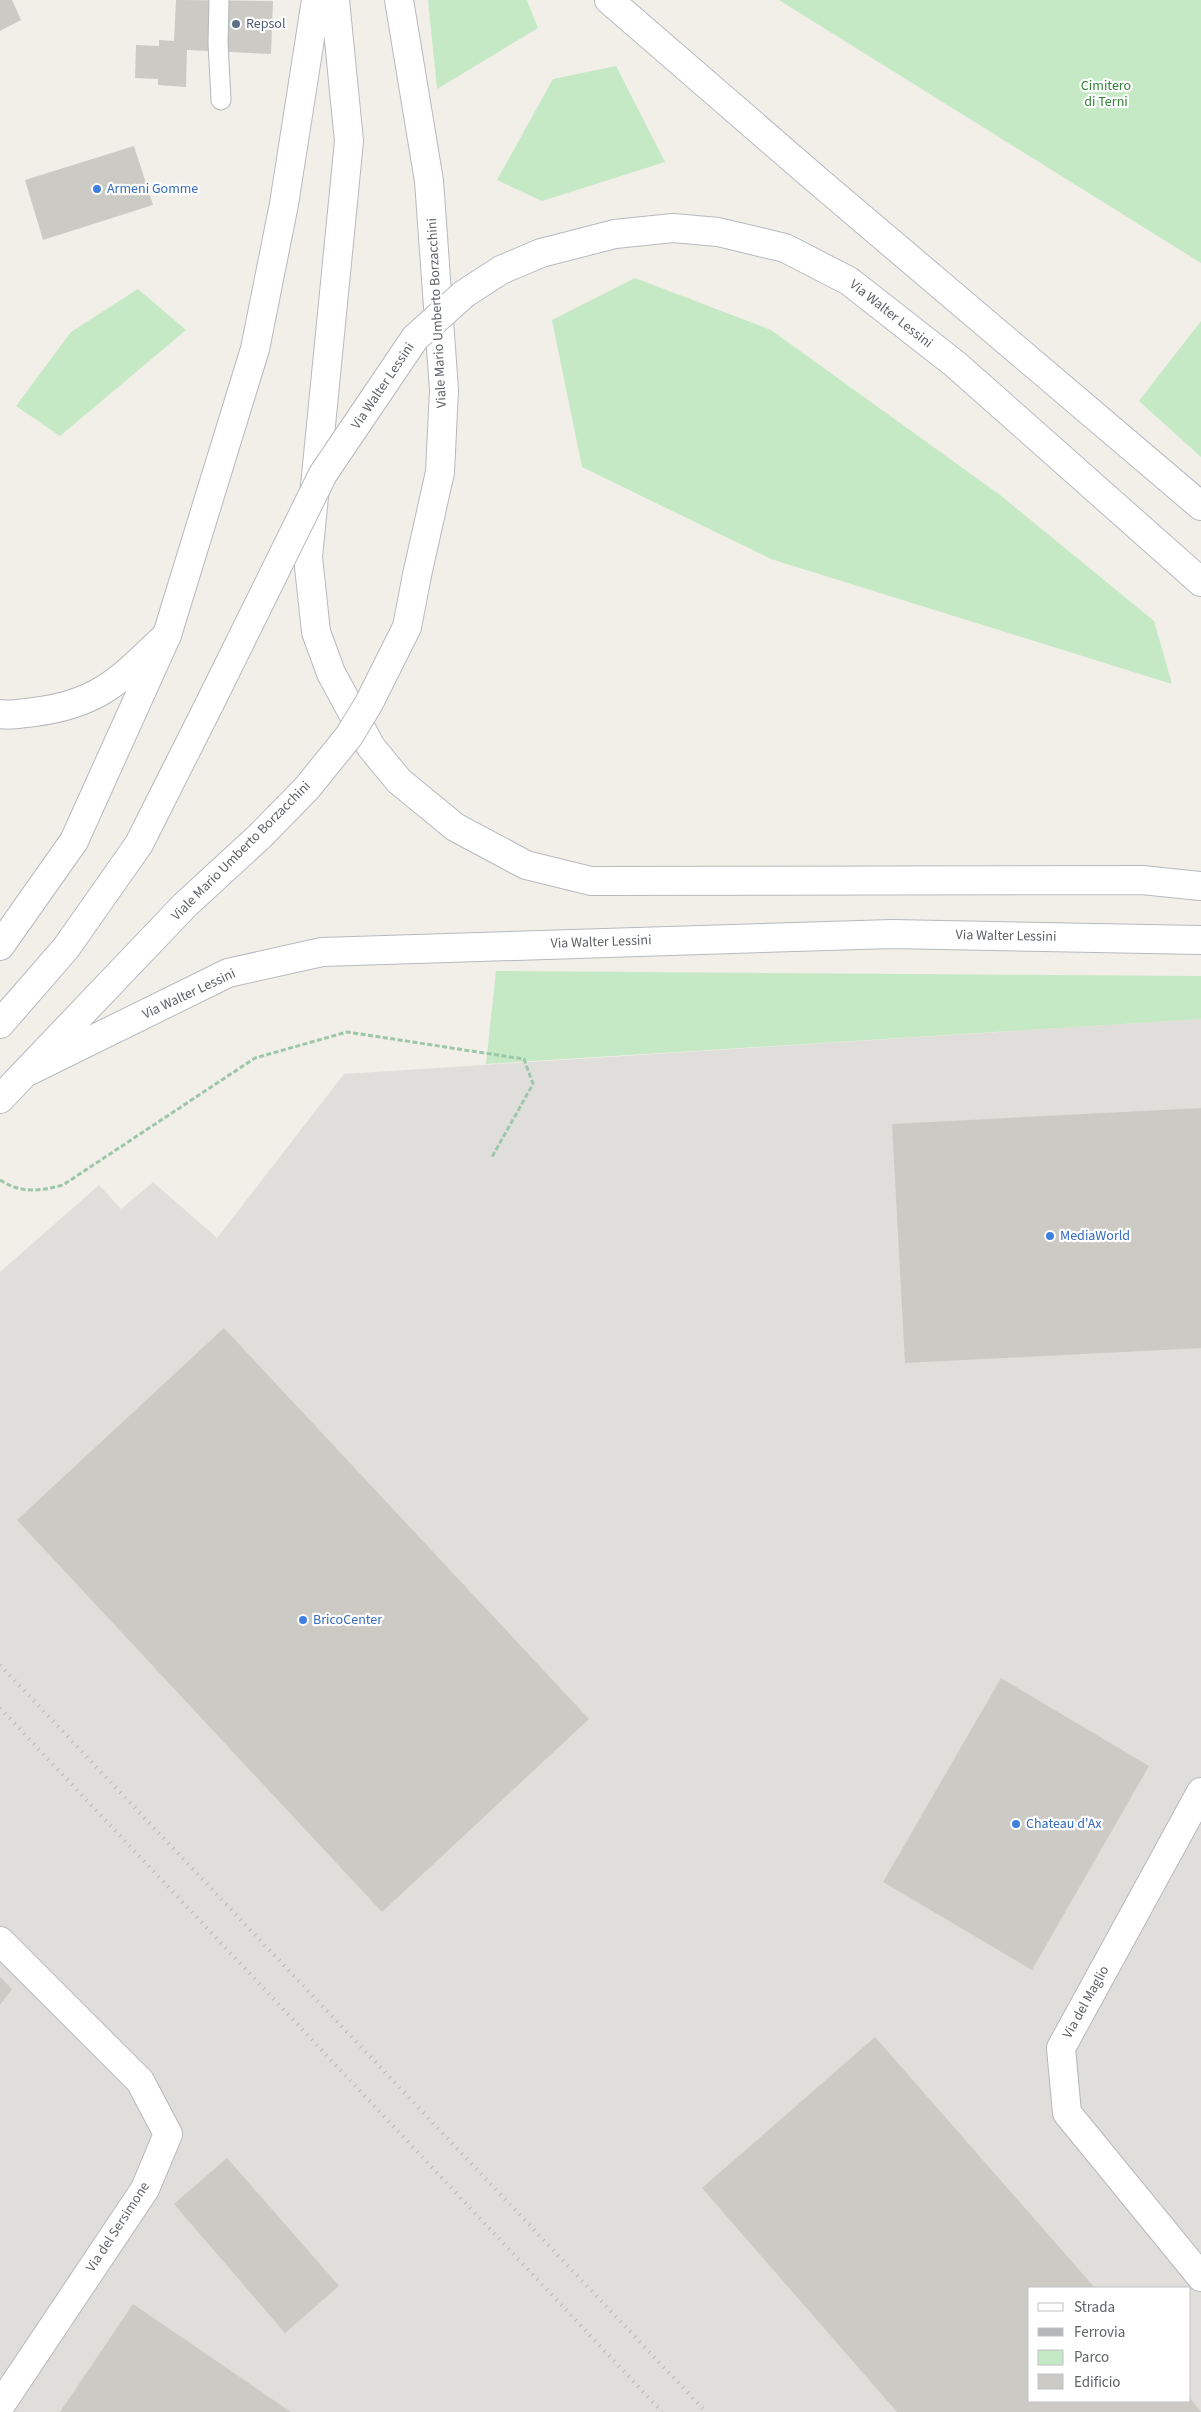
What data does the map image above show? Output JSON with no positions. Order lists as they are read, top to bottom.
{
  "streets": {
    "main road": [
      "Viale Mario Umberto Borzacchini",
      "Via Walter Lessini",
      "Via del Maglio",
      "Via del Sersimone"
    ]
  },
  "crossings": [
    ["Viale Mario Umberto Borzacchini", "Via Walter Lessini"]
  ],
  "parks": ["Cimitero di Terni"],
  "places": [
    "Repsol",
    "Armeni Gomme",
    "MediaWorld",
    "BricoCenter",
    "Chateau d'Ax"
  ],
  "legend": [
    "Strada",
    "Ferrovia",
    "Parco",
    "Edificio"
  ]
}
